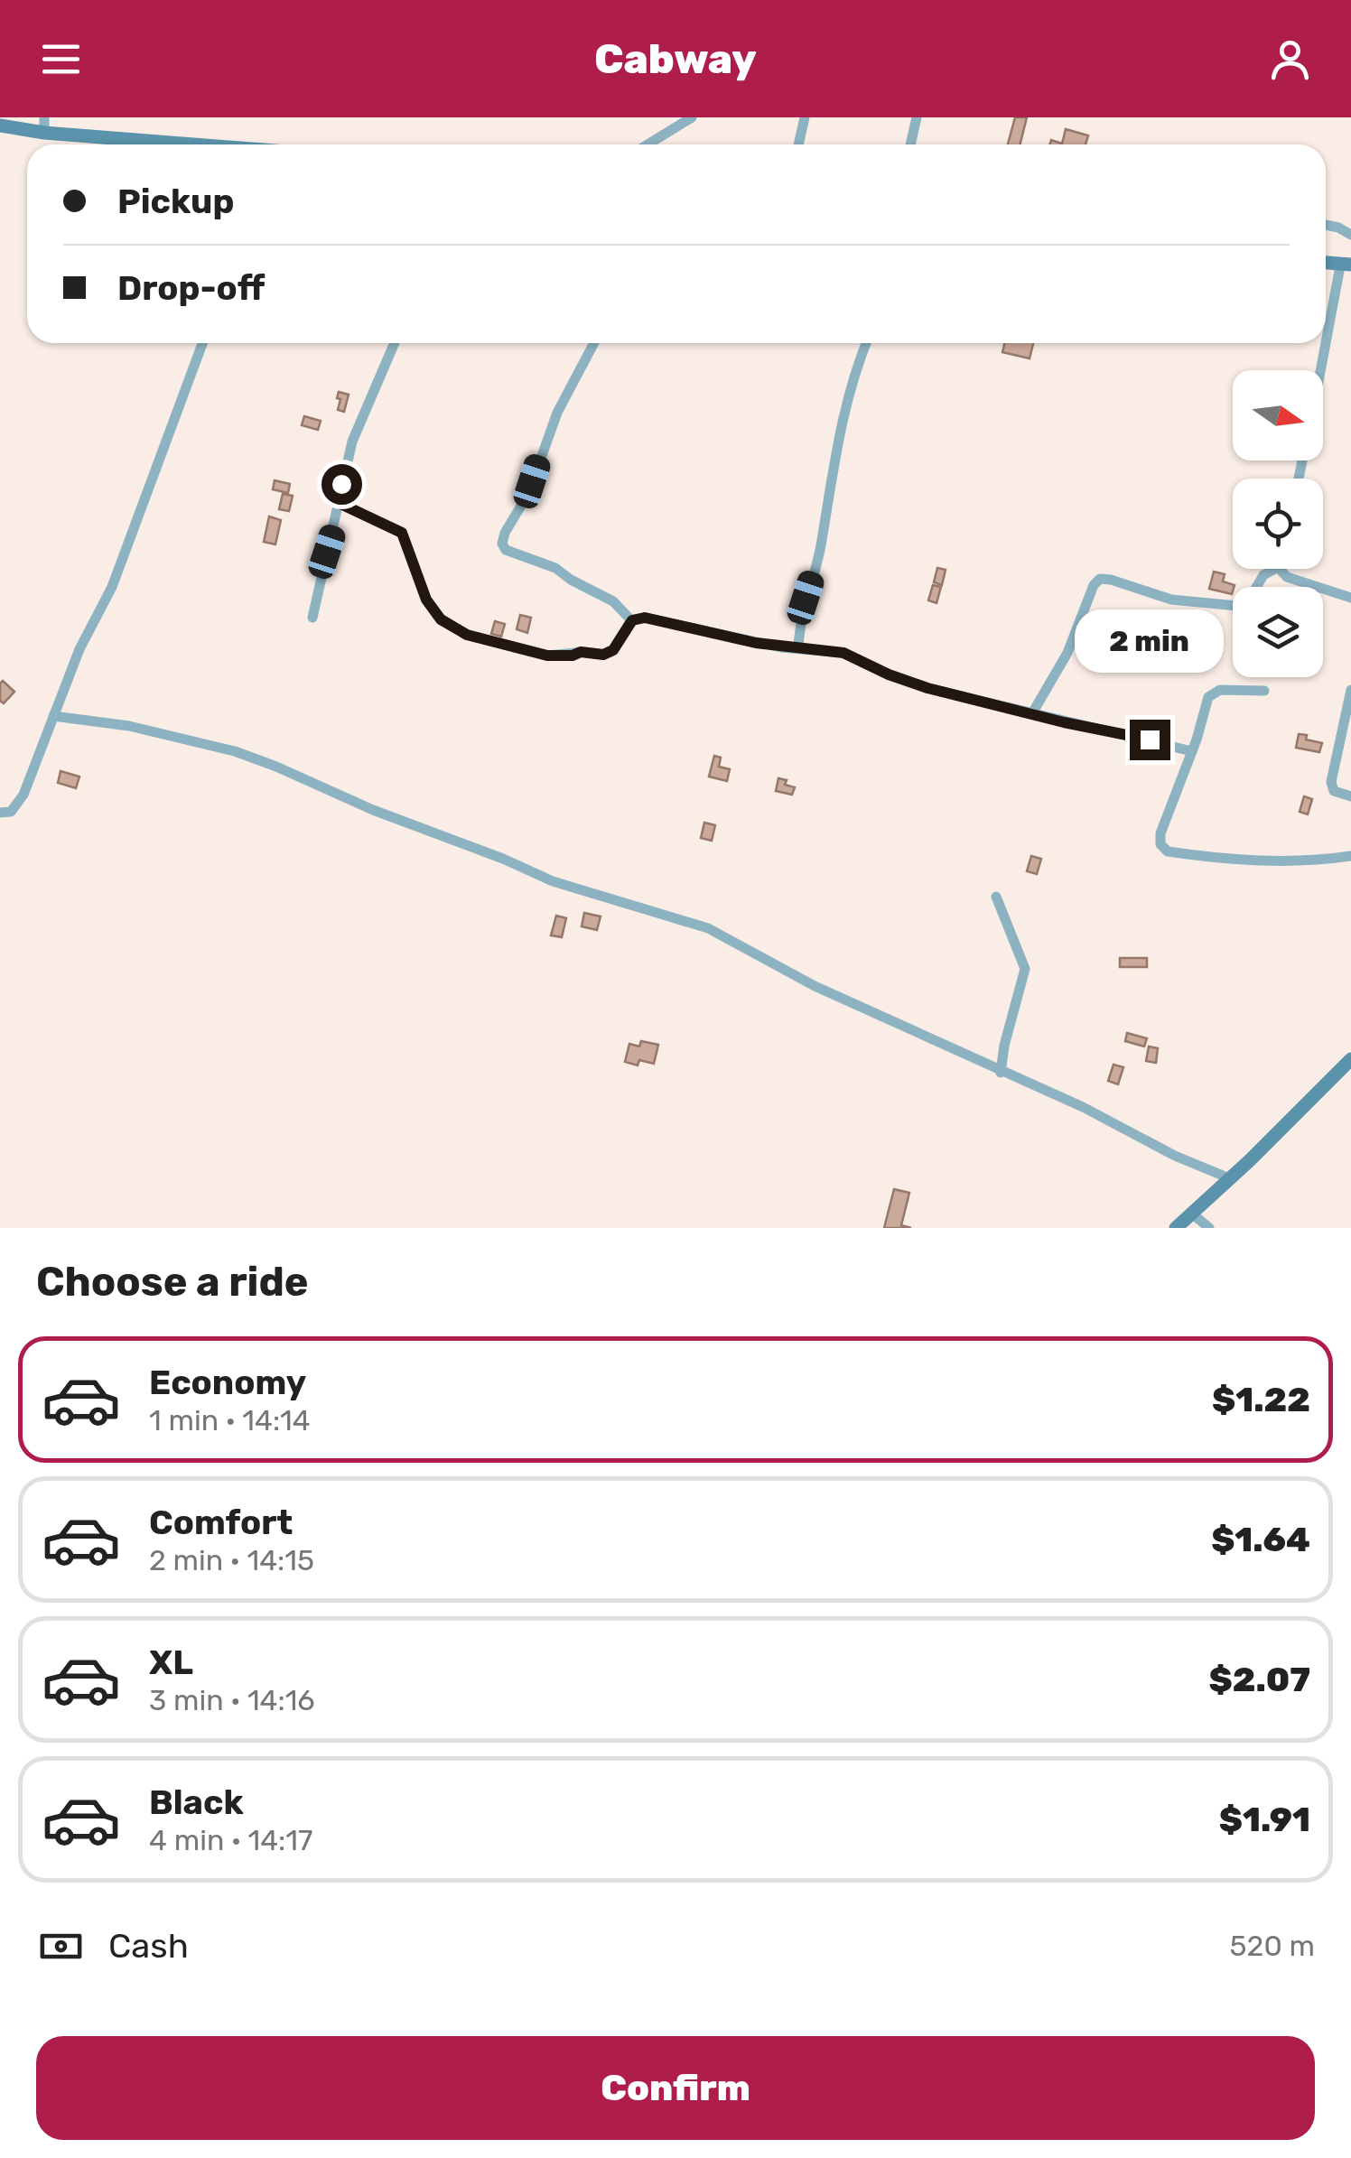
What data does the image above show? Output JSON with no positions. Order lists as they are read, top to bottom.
{
  "north": "right",
  "page": {
    "header": "Cabway",
    "banner": ["Pickup", "Drop-off"],
    "bubble": "2 min",
    "heading": "Choose a ride",
    "list": [
      {
        "name": "Economy",
        "note": "1 min · 14:14",
        "value": "$1.22"
      },
      {
        "name": "Comfort",
        "note": "2 min · 14:15",
        "value": "$1.64"
      },
      {
        "name": "XL",
        "note": "3 min · 14:16",
        "value": "$2.07"
      },
      {
        "name": "Black",
        "note": "4 min · 14:17",
        "value": "$1.91"
      }
    ],
    "pay": ["Cash", "520 m"],
    "buttons": "Confirm"
  }
}
